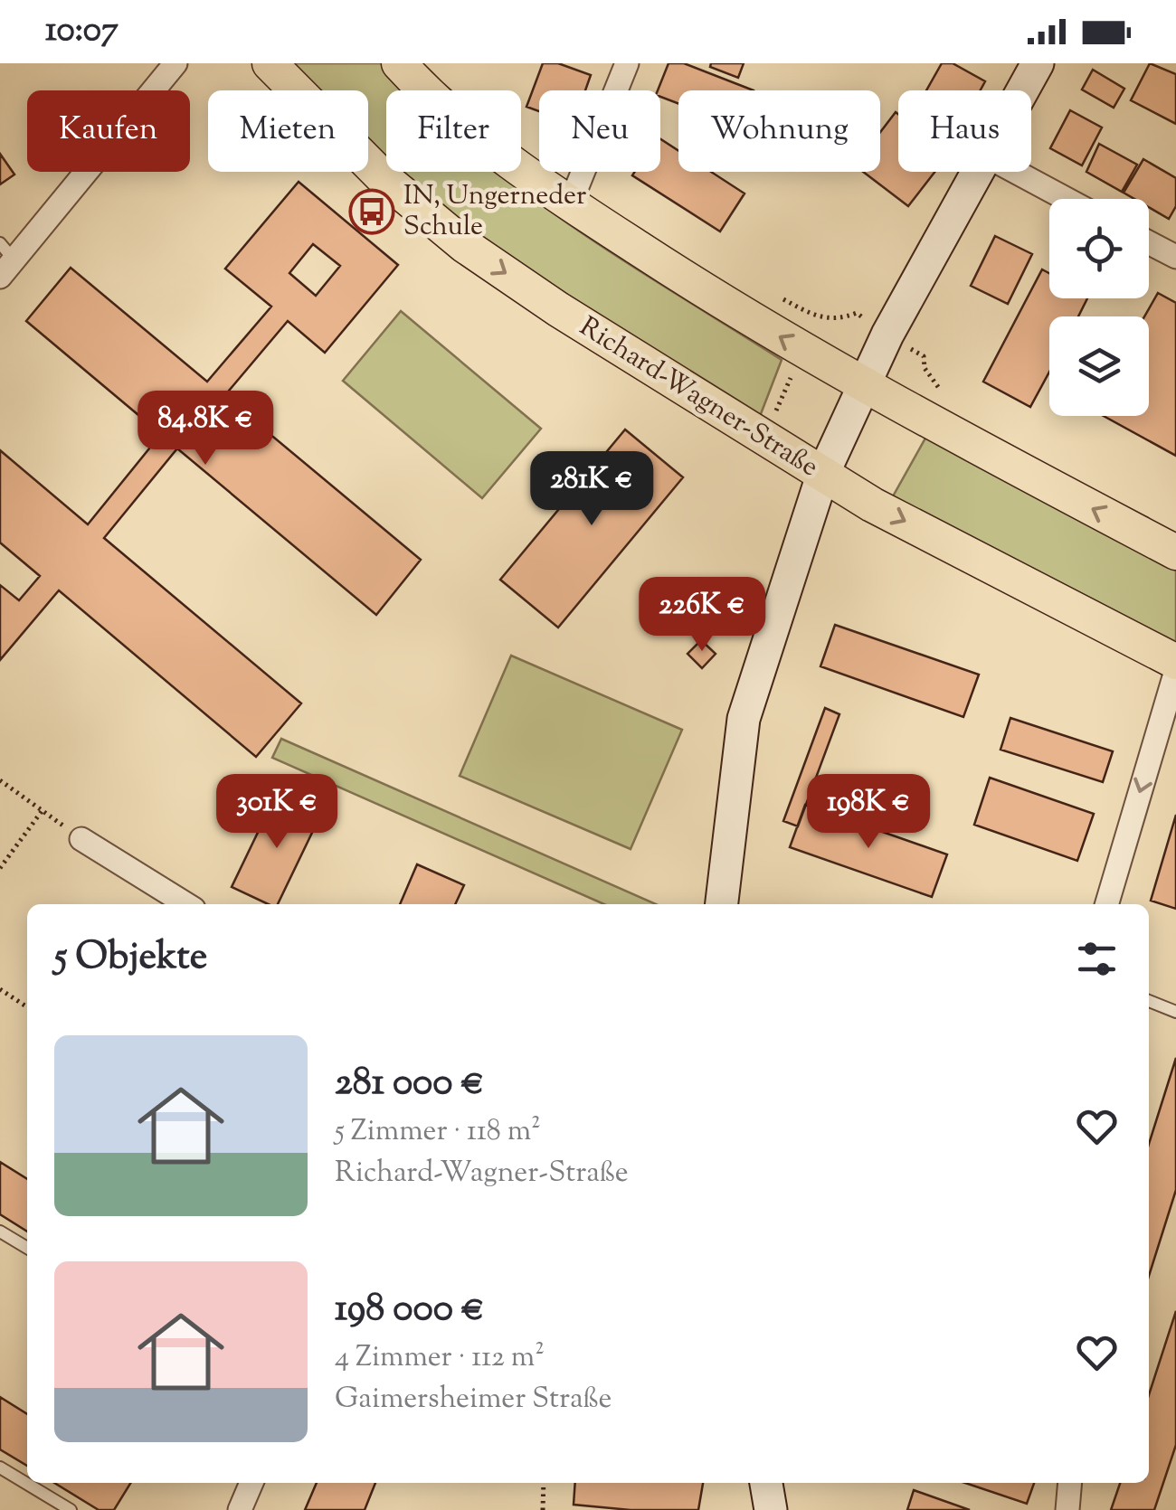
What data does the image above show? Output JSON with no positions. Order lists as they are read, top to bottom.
{
  "streets": {
    "main road": ["Richard-Wagner-Straße"]
  },
  "places": {
    "bus stop": ["IN, Ungerneder Schule"]
  },
  "page": {
    "status": "10:07",
    "chip": [
      "Kaufen",
      "Mieten",
      "Filter",
      "Neu",
      "Wohnung",
      "Haus"
    ],
    "price": [
      "84.8K €",
      "281K €",
      "226K €",
      "301K €",
      "198K €"
    ],
    "heading": "5 Objekte",
    "list": [
      {
        "name": "281 000 €",
        "note": "5 Zimmer · 118 m² · Richard-Wagner-Straße"
      },
      {
        "name": "198 000 €",
        "note": "4 Zimmer · 112 m² · Gaimersheimer Straße"
      }
    ]
  }
}
